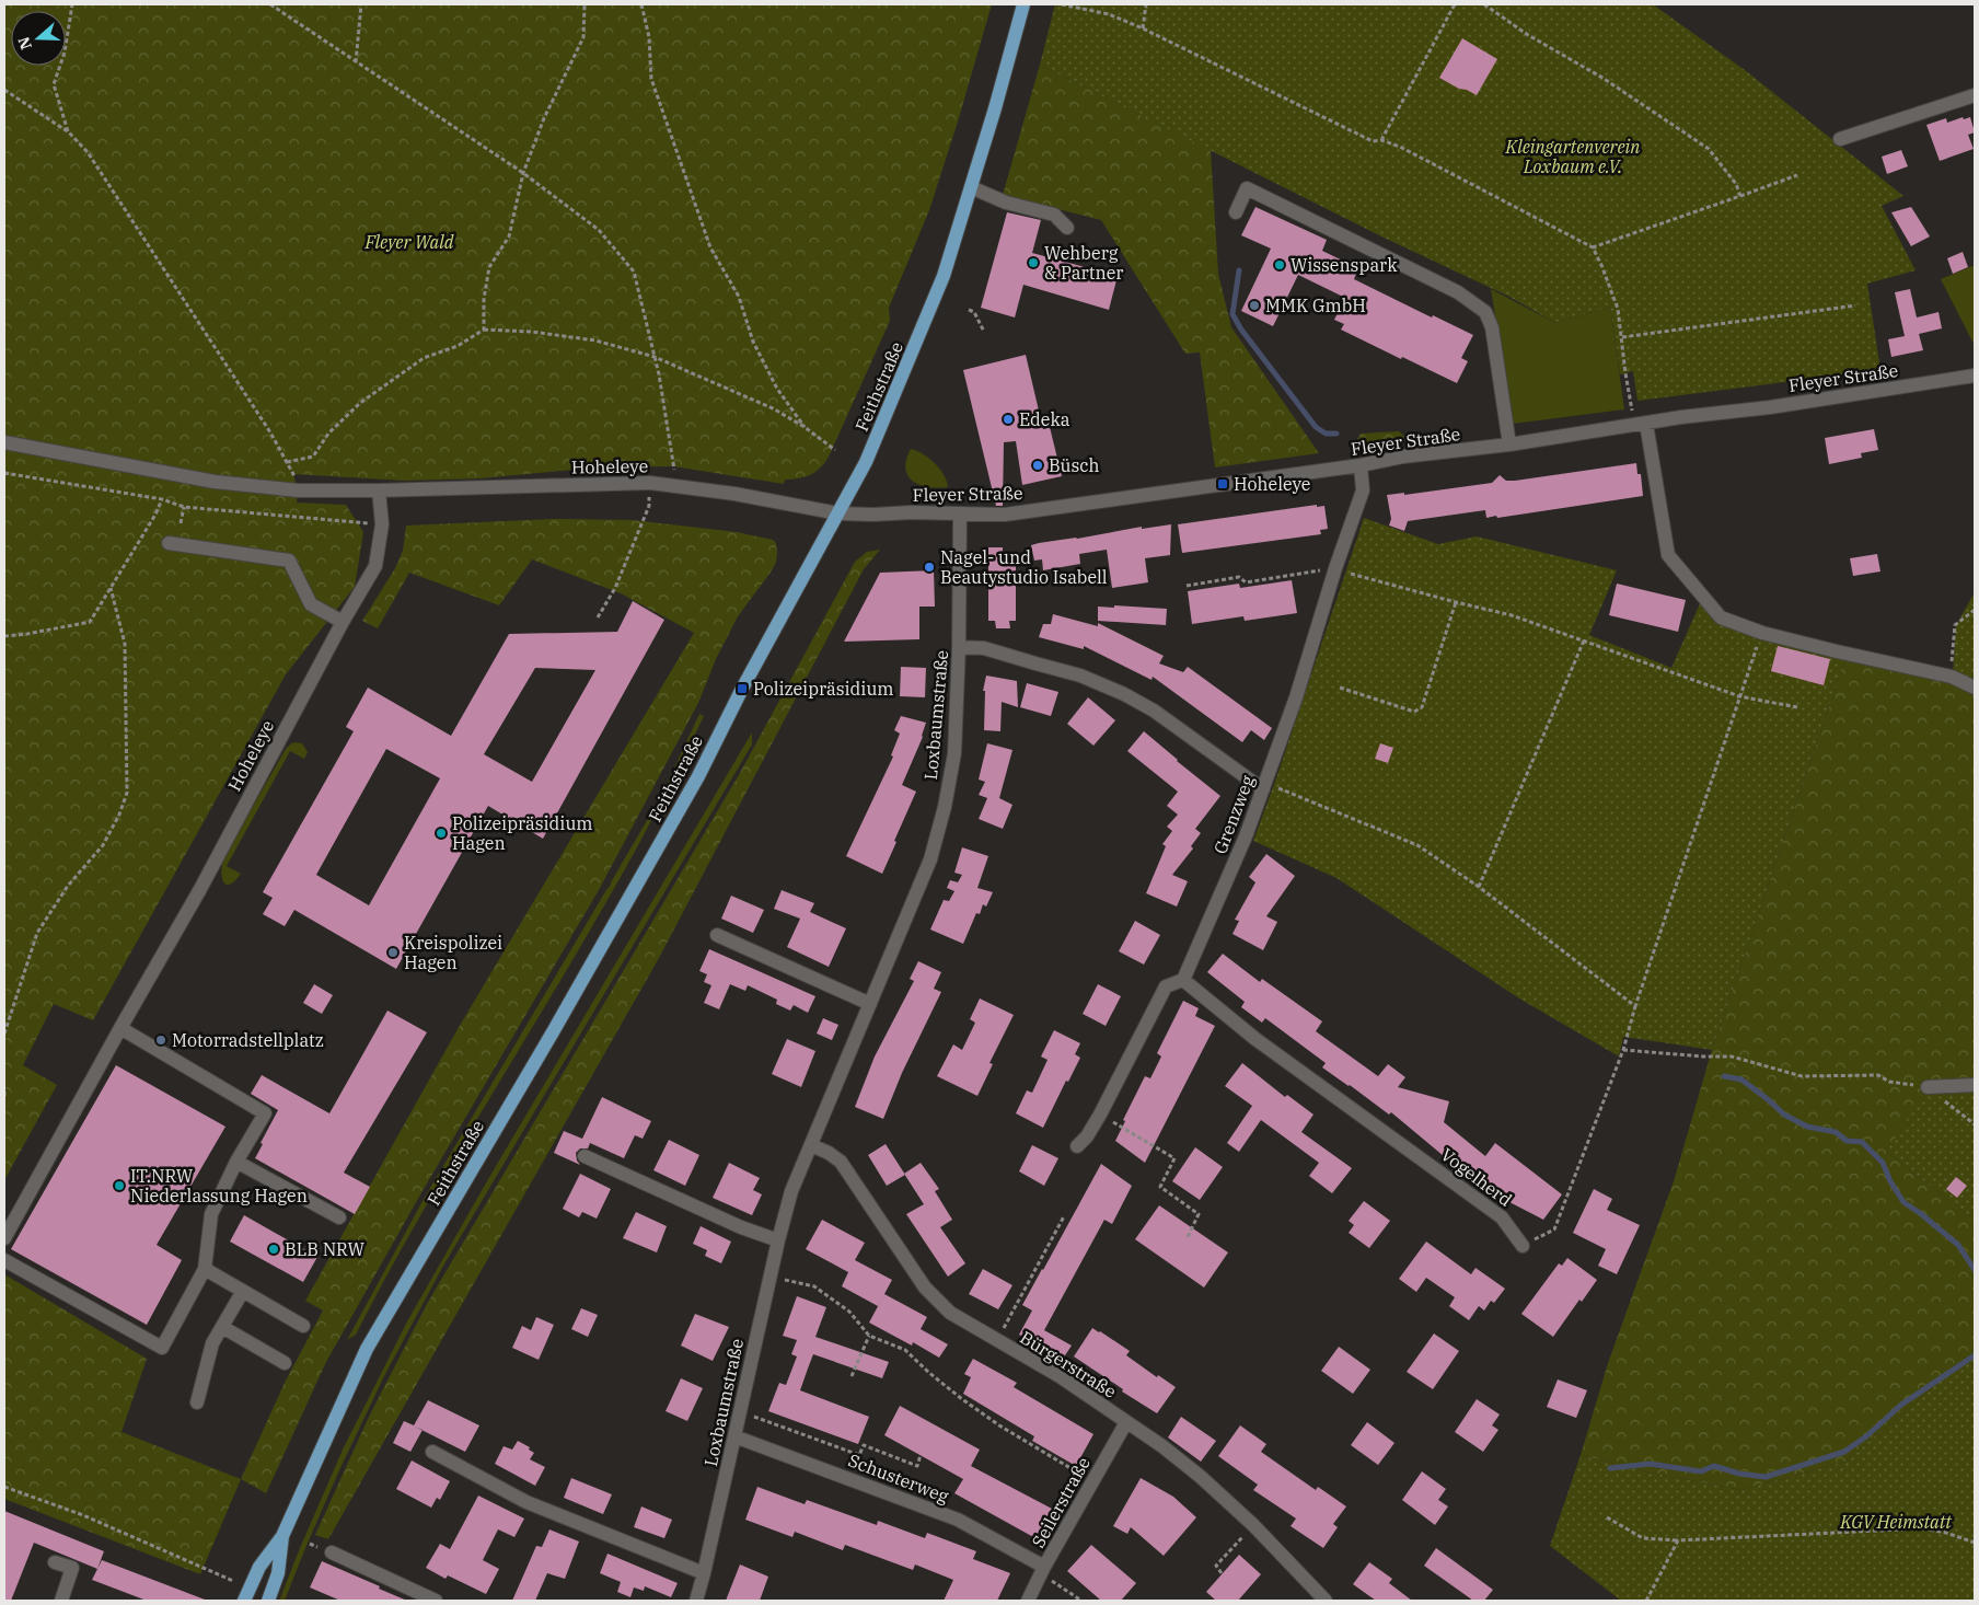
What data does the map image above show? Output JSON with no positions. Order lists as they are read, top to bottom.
{
  "streets": {
    "main road": ["Feithstraße"],
    "street": [
      "Fleyer Straße",
      "Hoheleye",
      "Loxbaumstraße",
      "Grenzweg",
      "Vogelherd",
      "Bürgerstraße",
      "Schusterweg",
      "Seilerstraße"
    ]
  },
  "crossings": [
    ["Fleyer Straße", "Feithstraße"],
    ["Fleyer Straße", "Hoheleye"],
    ["Fleyer Straße", "Loxbaumstraße"],
    ["Fleyer Straße", "Grenzweg"],
    ["Feithstraße", "Hoheleye"],
    ["Loxbaumstraße", "Bürgerstraße"],
    ["Loxbaumstraße", "Schusterweg"],
    ["Grenzweg", "Vogelherd"],
    ["Bürgerstraße", "Seilerstraße"],
    ["Schusterweg", "Seilerstraße"]
  ],
  "parks": ["Kleingartenverein Loxbaum e.V.", "Fleyer Wald", "KGV Heimstatt"],
  "places": {
    "other": [
      "Wehberg & Partner",
      "Wissenspark",
      "MMK GmbH",
      "Edeka",
      "Büsch",
      "Nagel- und Beautystudio Isabell",
      "Polizeipräsidium Hagen",
      "Kreispolizei Hagen",
      "Motorradstellplatz",
      "IT.NRW Niederlassung Hagen",
      "BLB NRW"
    ],
    "transit": ["Hoheleye", "Polizeipräsidium"]
  },
  "north": "left"
}
